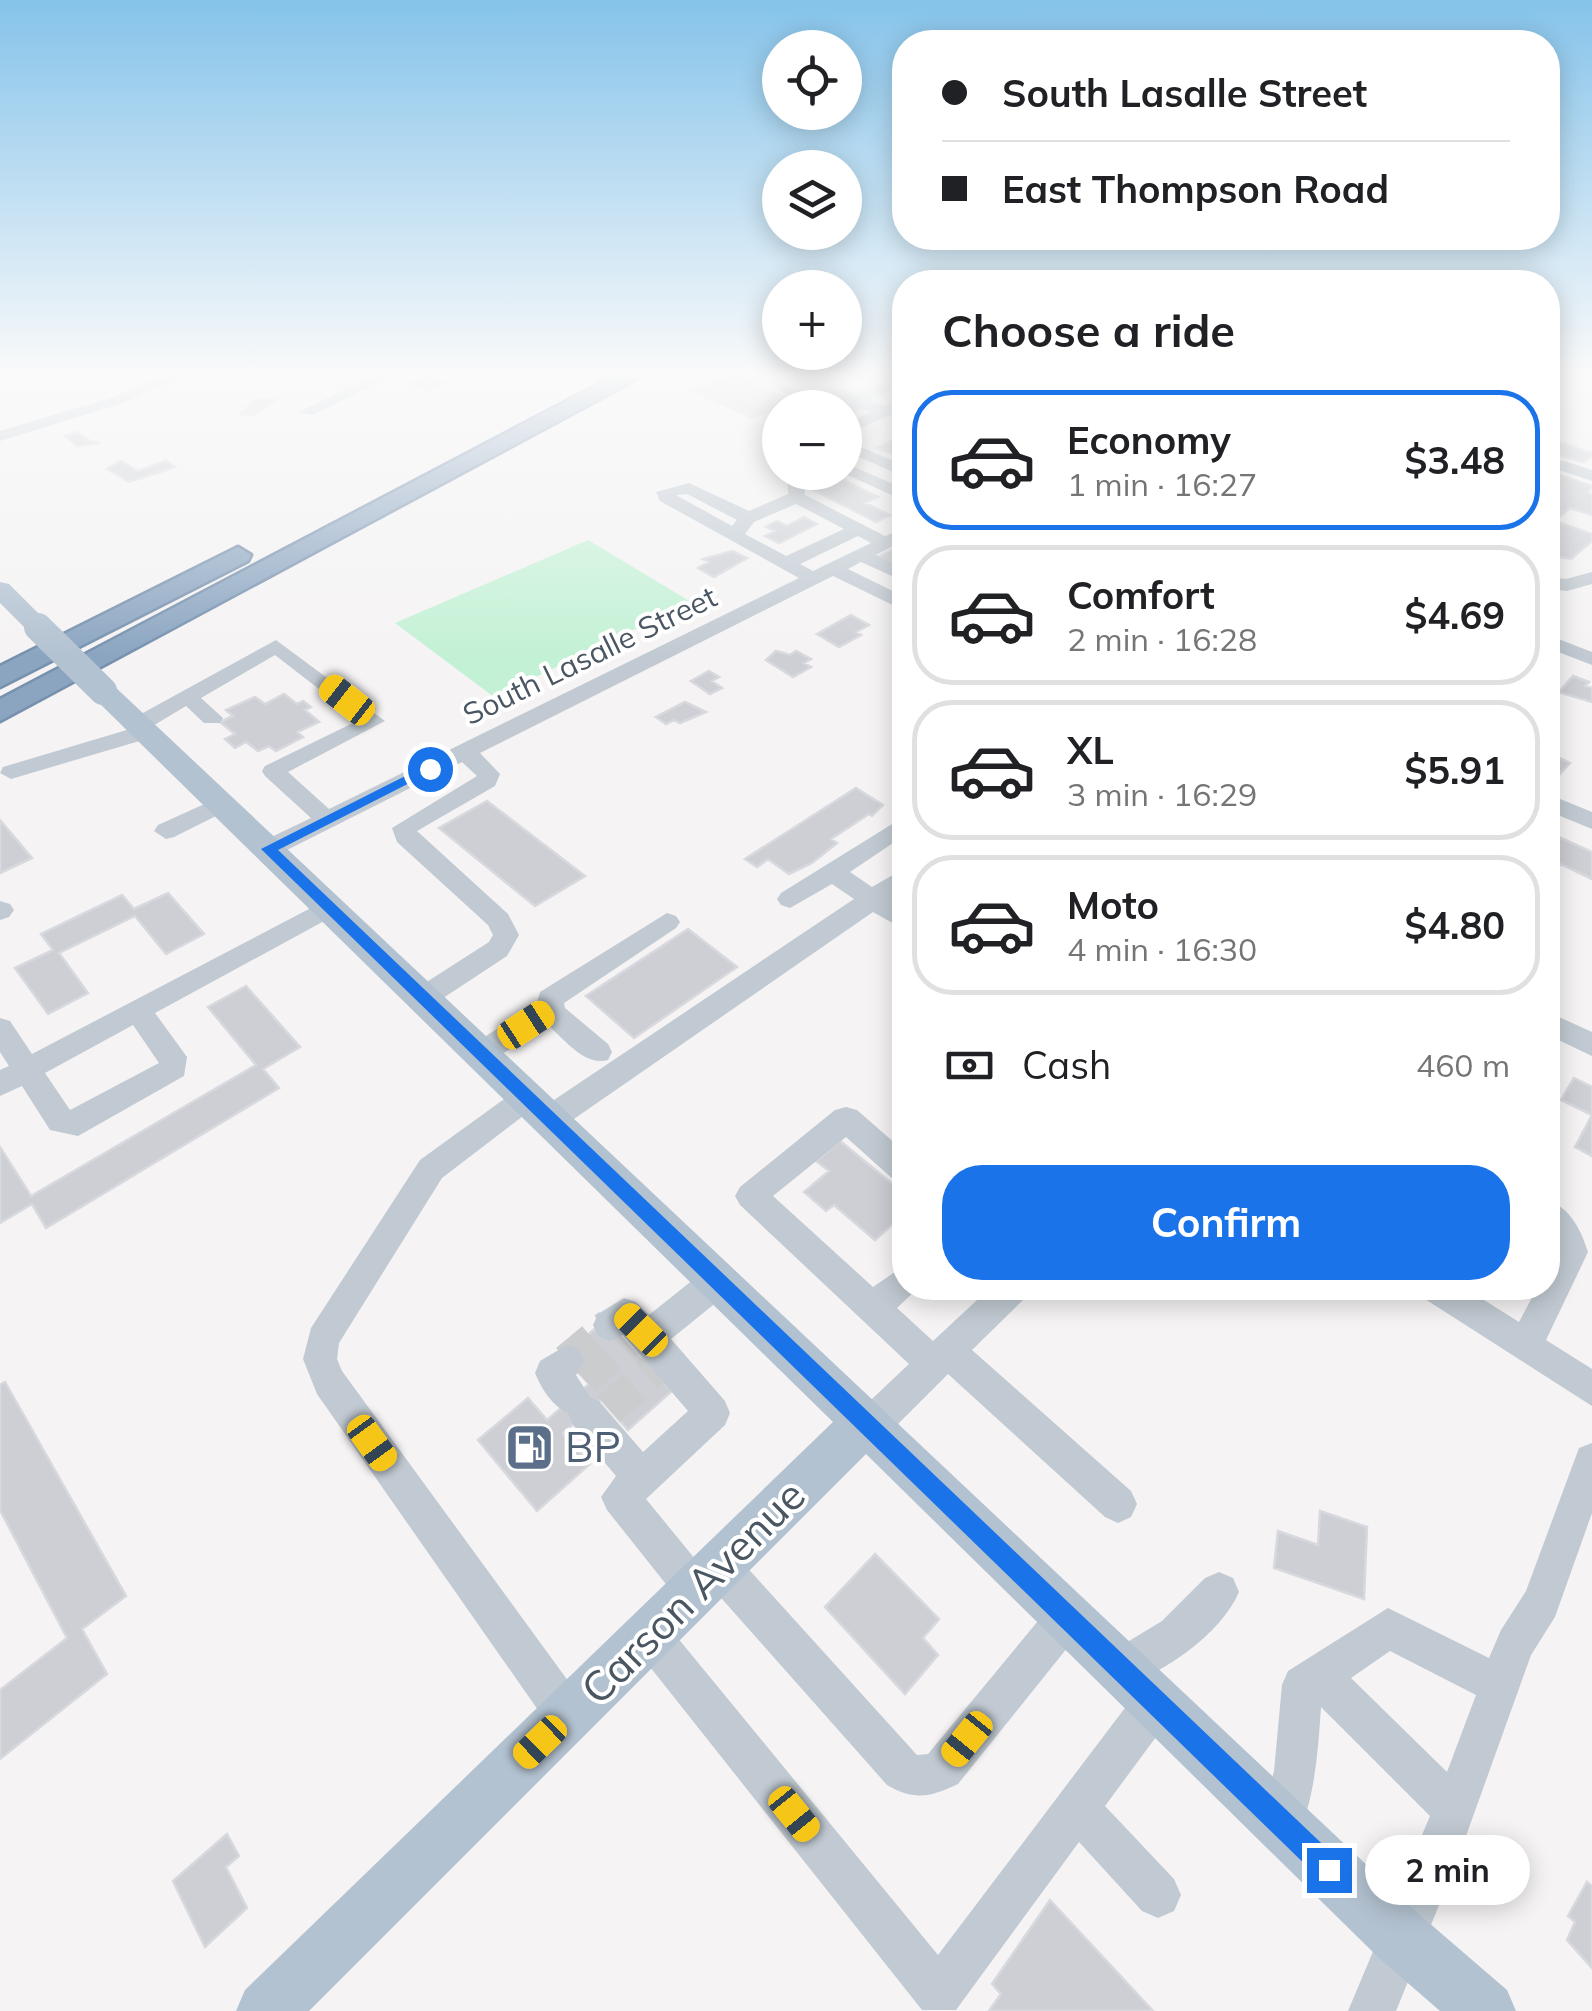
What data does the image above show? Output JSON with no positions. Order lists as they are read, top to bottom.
{
  "streets": {
    "main road": ["Carson Avenue"],
    "street": ["South Lasalle Street"]
  },
  "places": {
    "fuel station": ["BP"]
  },
  "page": {
    "map_buttons": ["+", "−"],
    "banner": ["South Lasalle Street", "East Thompson Road"],
    "heading": "Choose a ride",
    "list": [
      {
        "name": "Economy",
        "note": "1 min · 16:27",
        "value": "$3.48"
      },
      {
        "name": "Comfort",
        "note": "2 min · 16:28",
        "value": "$4.69"
      },
      {
        "name": "XL",
        "note": "3 min · 16:29",
        "value": "$5.91"
      },
      {
        "name": "Moto",
        "note": "4 min · 16:30",
        "value": "$4.80"
      }
    ],
    "pay": ["Cash", "460 m"],
    "buttons": "Confirm",
    "bubble": "2 min"
  }
}
